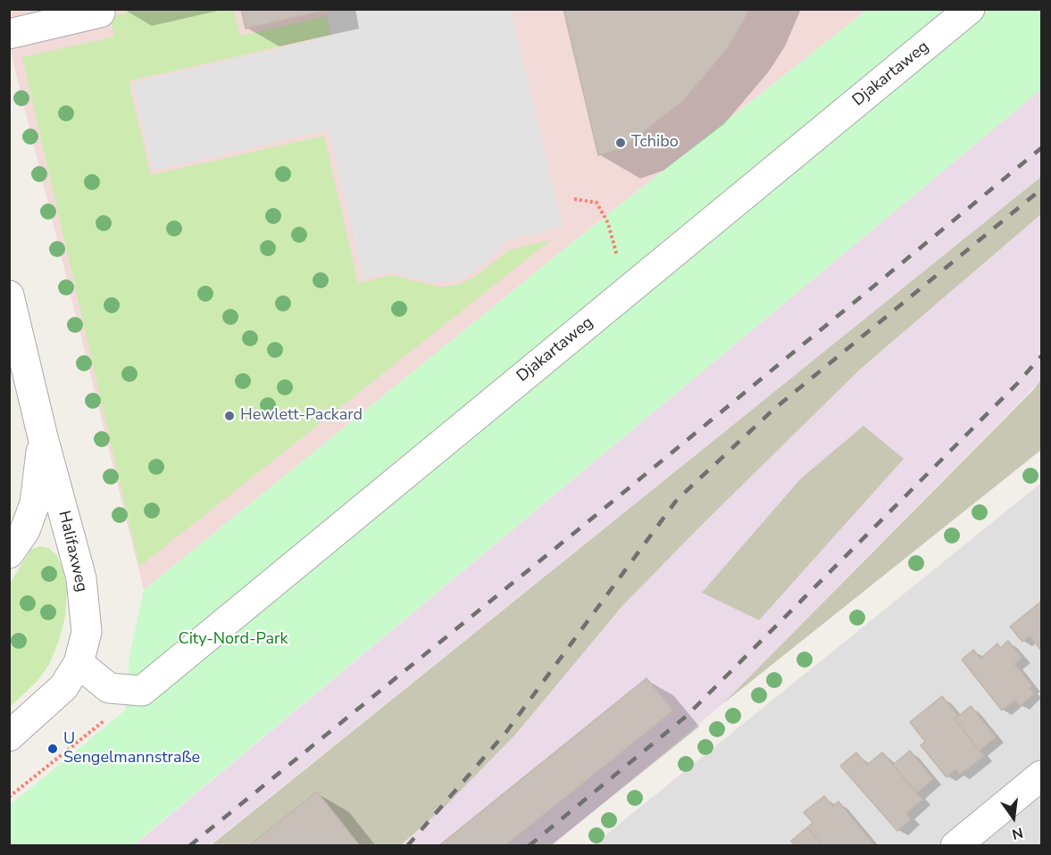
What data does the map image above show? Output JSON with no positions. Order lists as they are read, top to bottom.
{
  "streets": {
    "street": ["Djakartaweg", "Halifaxweg"]
  },
  "parks": ["City-Nord-Park"],
  "places": ["Tchibo", "Hewlett-Packard", "U Sengelmannstraße"],
  "north": "bottom"
}
